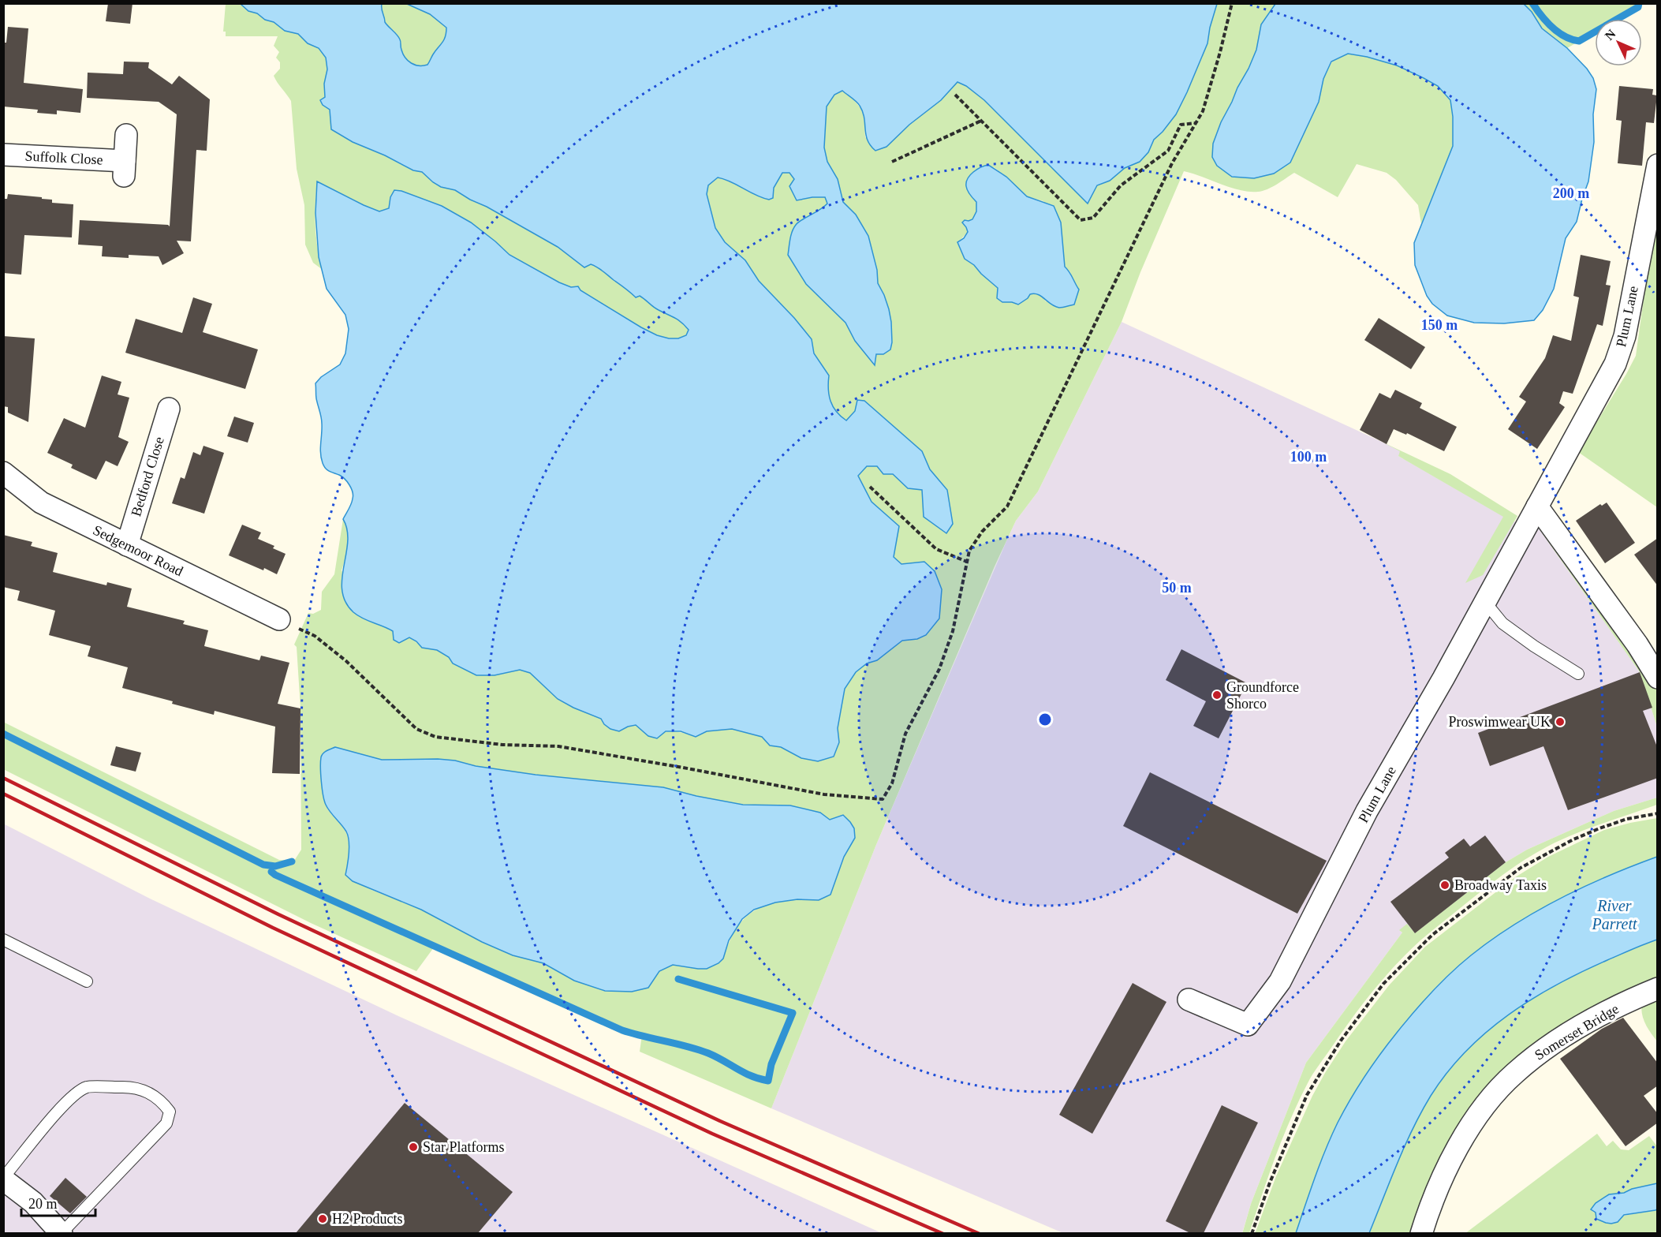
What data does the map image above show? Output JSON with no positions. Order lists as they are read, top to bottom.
{
  "streets": {
    "street": [
      "Suffolk Close",
      "Plum Lane",
      "Bedford Close",
      "Sedgemoor Road",
      "Somerset Bridge"
    ]
  },
  "crossings": [
    ["Bedford Close", "Sedgemoor Road"]
  ],
  "water": ["River Parrett"],
  "places": [
    "Groundforce Shorco",
    "Proswimwear UK",
    "Broadway Taxis",
    "Star Platforms",
    "H2 Products"
  ],
  "scale_bar": "20 m",
  "north": "top left",
  "rings": [
    "200 m",
    "150 m",
    "100 m",
    "50 m"
  ]
}
